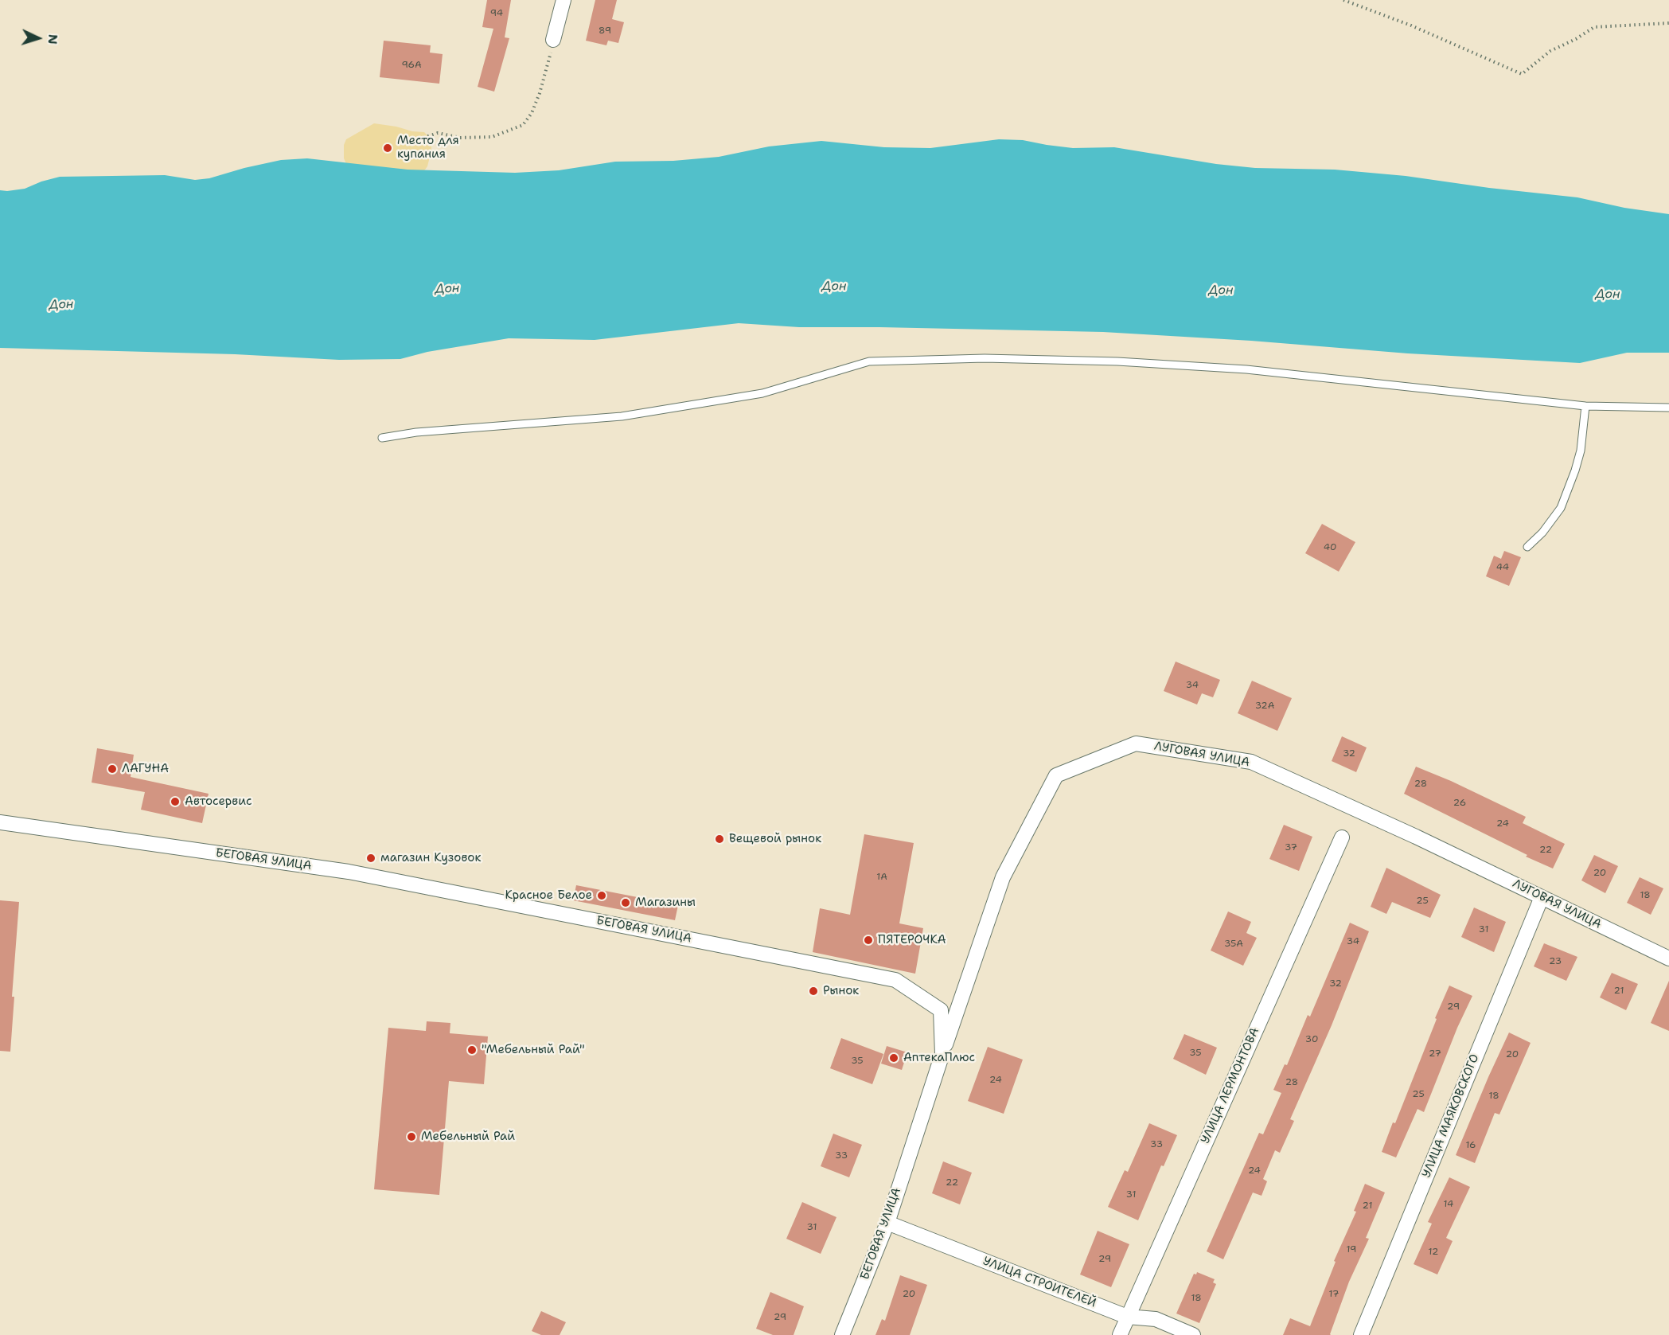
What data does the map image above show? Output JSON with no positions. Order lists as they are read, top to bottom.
{
  "streets": {
    "street": [
      "ЛУГОВАЯ УЛИЦА",
      "БЕГОВАЯ УЛИЦА",
      "УЛИЦА ЛЕРМОНТОВА",
      "УЛИЦА МАЯКОВСКОГО",
      "УЛИЦА СТРОИТЕЛЕЙ"
    ]
  },
  "crossings": [
    ["ЛУГОВАЯ УЛИЦА", "БЕГОВАЯ УЛИЦА"],
    ["ЛУГОВАЯ УЛИЦА", "УЛИЦА МАЯКОВСКОГО"],
    ["БЕГОВАЯ УЛИЦА", "УЛИЦА СТРОИТЕЛЕЙ"],
    ["УЛИЦА ЛЕРМОНТОВА", "УЛИЦА СТРОИТЕЛЕЙ"]
  ],
  "water": ["Дон"],
  "places": [
    "Место для купания",
    "ЛАГУНА",
    "Автосервис",
    "Вещевой рынок",
    "магазин Кузовок",
    "Красное Белое",
    "Магазины",
    "ПЯТЕРОЧКА",
    "Рынок",
    "\"Мебельный Рай\"",
    "АптекаПлюс",
    "Мебельный Рай"
  ],
  "house_numbers": [
    "94",
    "89",
    "96А",
    "40",
    "44",
    "34",
    "32А",
    "32",
    "28",
    "26",
    "24",
    "37",
    "22",
    "20",
    "1А",
    "18",
    "25",
    "31",
    "34",
    "35А",
    "23",
    "32",
    "21",
    "29",
    "30",
    "35",
    "27",
    "20",
    "35",
    "24",
    "28",
    "25",
    "18",
    "33",
    "16",
    "33",
    "24",
    "22",
    "31",
    "14",
    "21",
    "31",
    "19",
    "12",
    "29",
    "20",
    "17",
    "18",
    "29"
  ],
  "north": "right"
}
